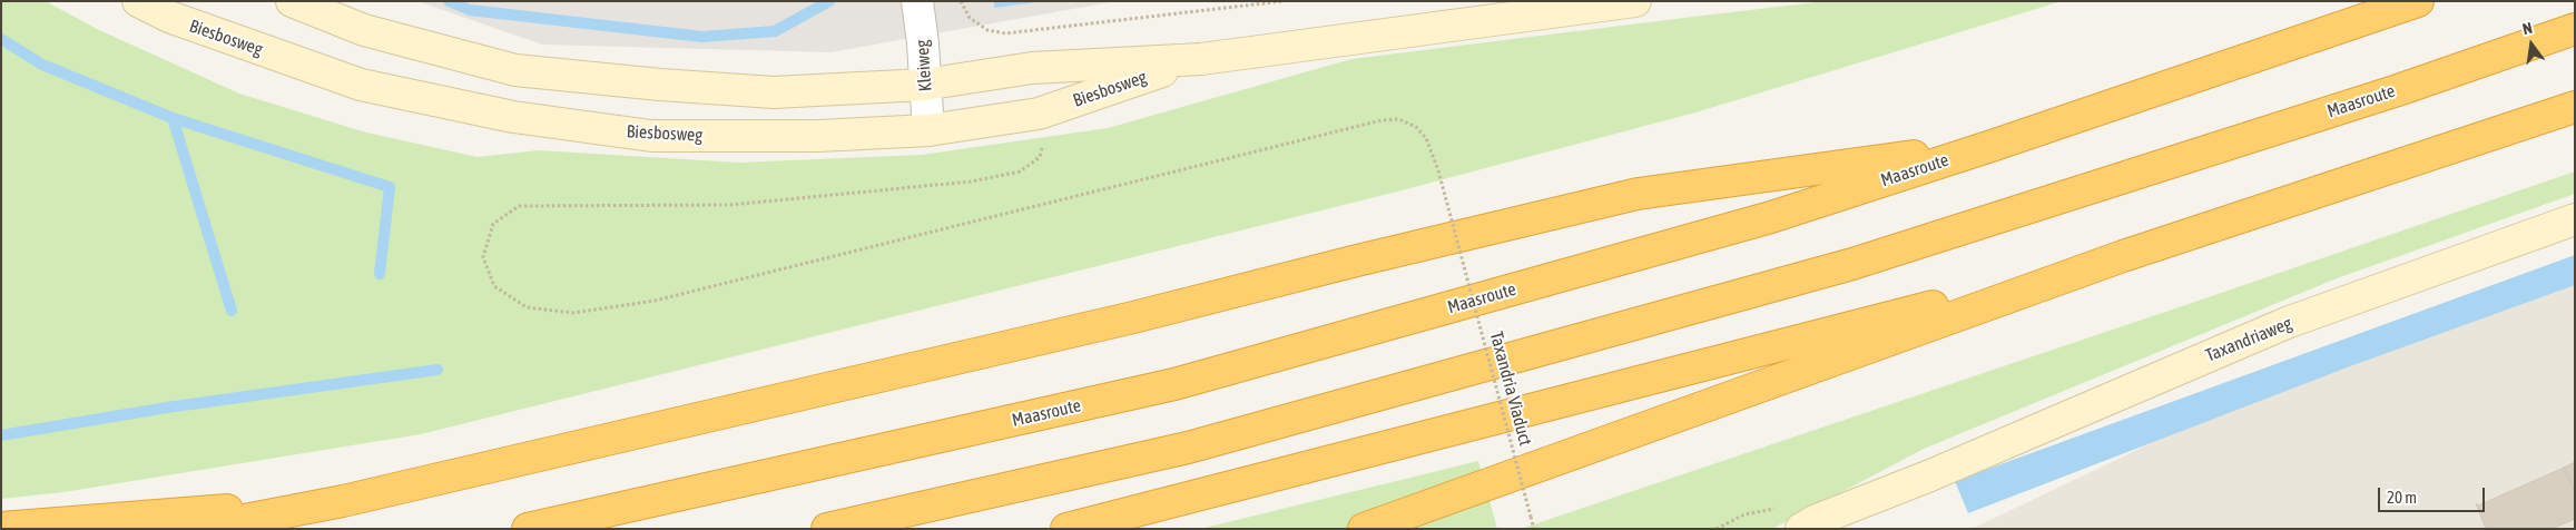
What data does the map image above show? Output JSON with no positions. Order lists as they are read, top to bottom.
{
  "streets": {
    "highway": ["Maasroute"],
    "main road": ["Biesbosweg", "Taxandriaweg"],
    "street": ["Kleiweg"],
    "path": ["Taxandria Viaduct"]
  },
  "crossings": [
    ["Biesbosweg", "Kleiweg"],
    ["Biesbosweg", "Taxandria Viaduct"]
  ],
  "scale_bar": "20 m",
  "north": "top"
}
